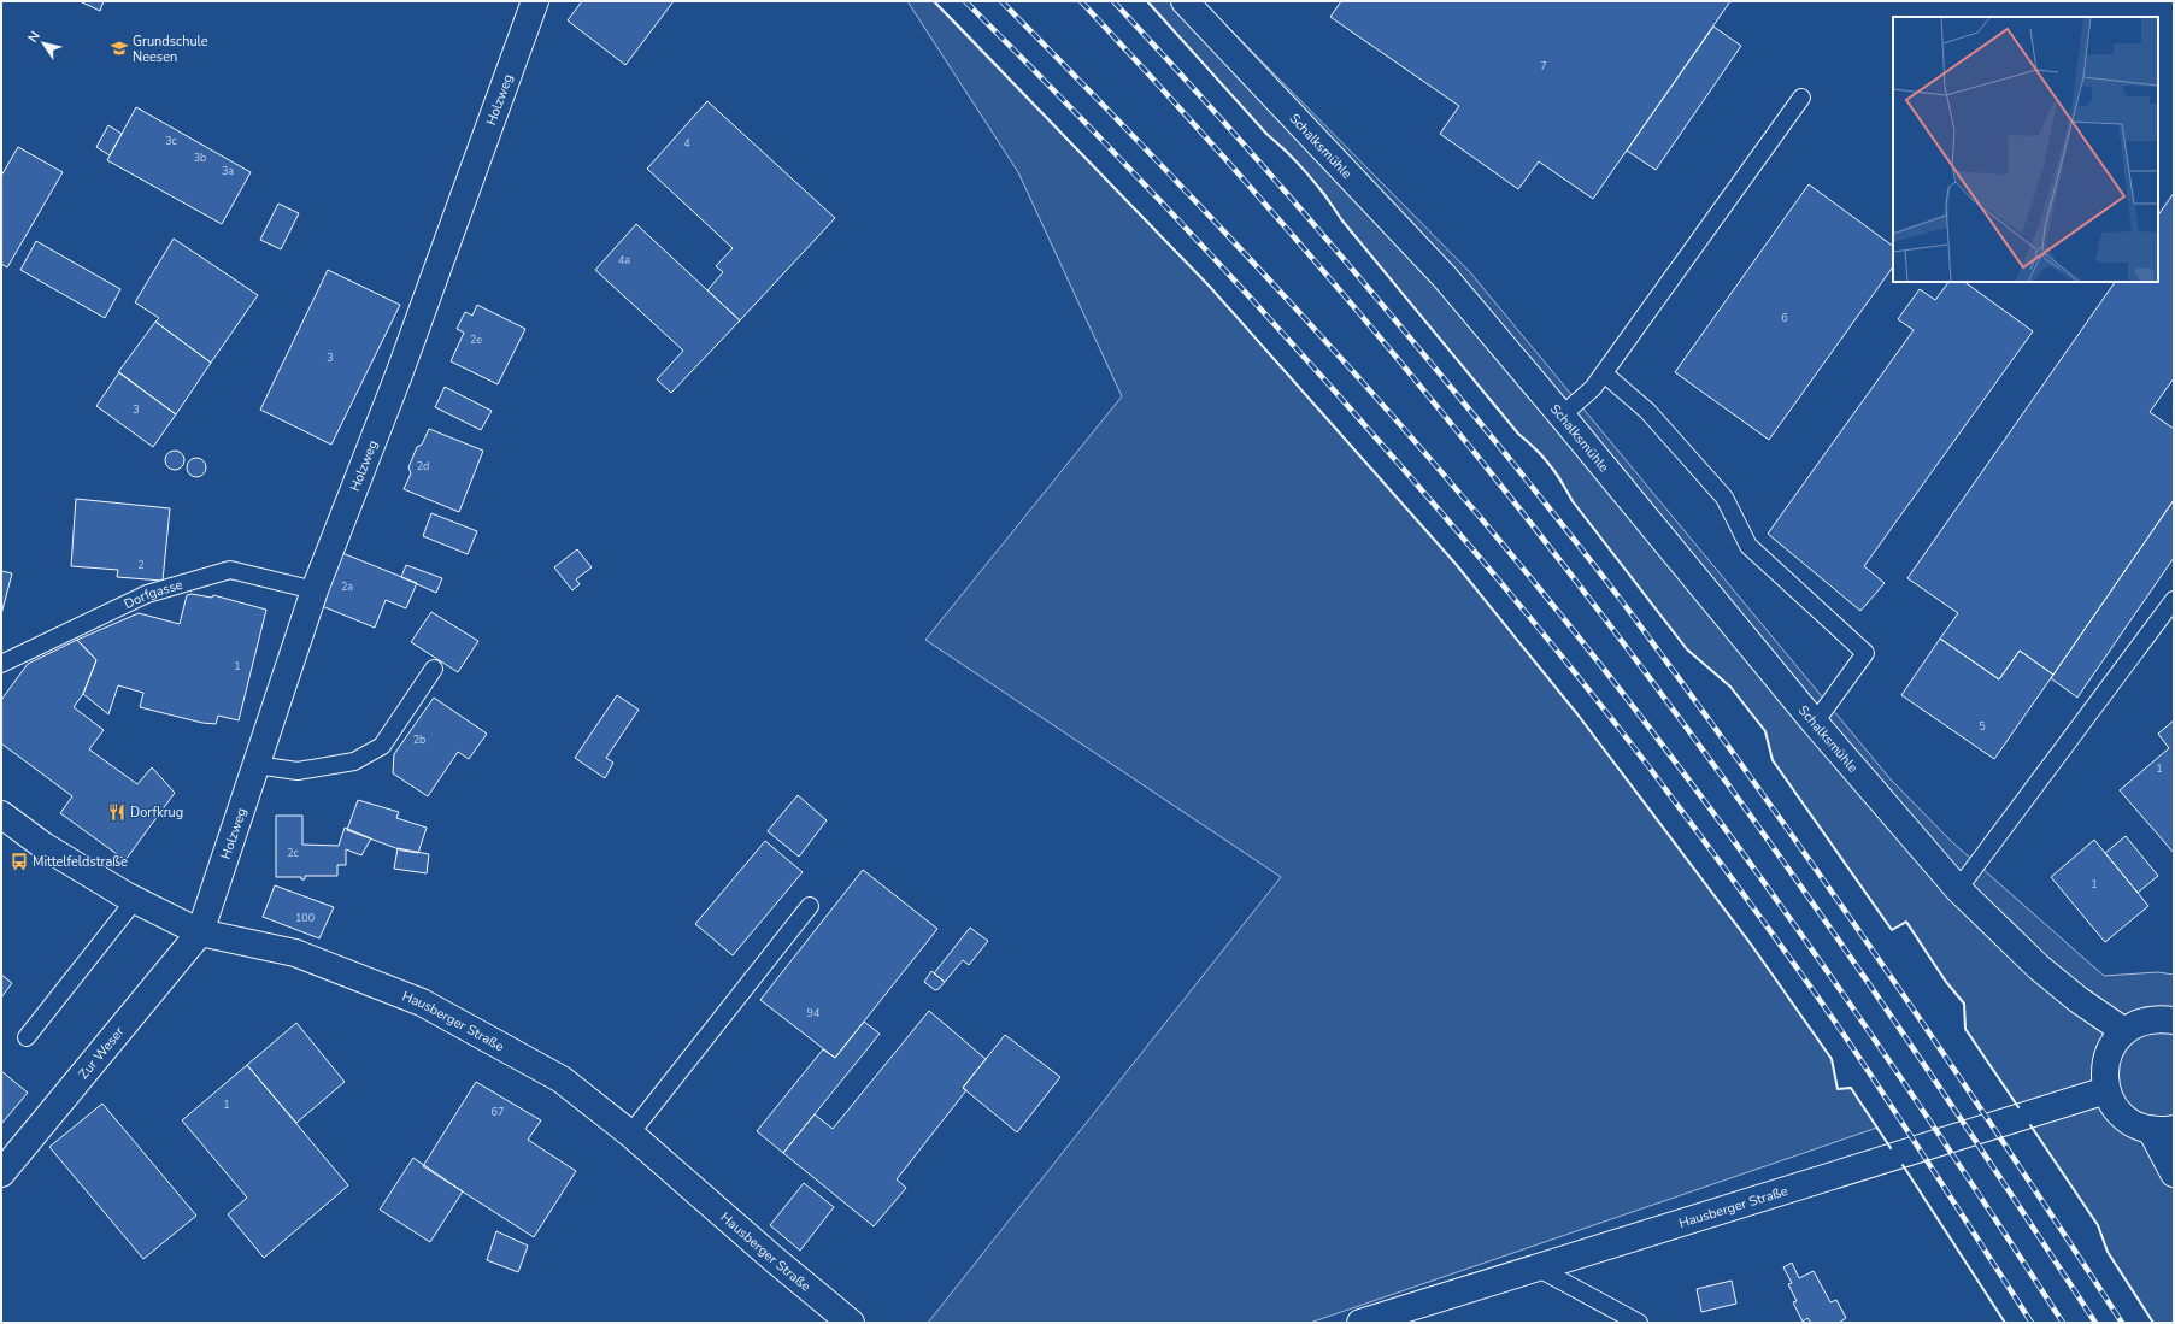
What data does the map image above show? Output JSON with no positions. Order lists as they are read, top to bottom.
{
  "streets": {
    "street": [
      "Holzweg",
      "Schalksmühle",
      "Hausberger Straße",
      "Zur Weser"
    ],
    "lane": ["Dorfgasse"]
  },
  "crossings": [
    ["Holzweg", "Dorfgasse"],
    ["Holzweg", "Hausberger Straße"],
    ["Holzweg", "Zur Weser"],
    ["Hausberger Straße", "Zur Weser"]
  ],
  "places": {
    "school or university": ["Grundschule Neesen"],
    "restaurant": ["Dorfkrug"],
    "bus stop": ["Mittelfeldstraße"]
  },
  "house_numbers": [
    "7",
    "3c",
    "4",
    "3b",
    "3a",
    "4a",
    "6",
    "2e",
    "3",
    "3",
    "2d",
    "2",
    "2a",
    "1",
    "5",
    "2b",
    "1",
    "2c",
    "1",
    "100",
    "94",
    "1",
    "67"
  ],
  "north": "top left"
}
